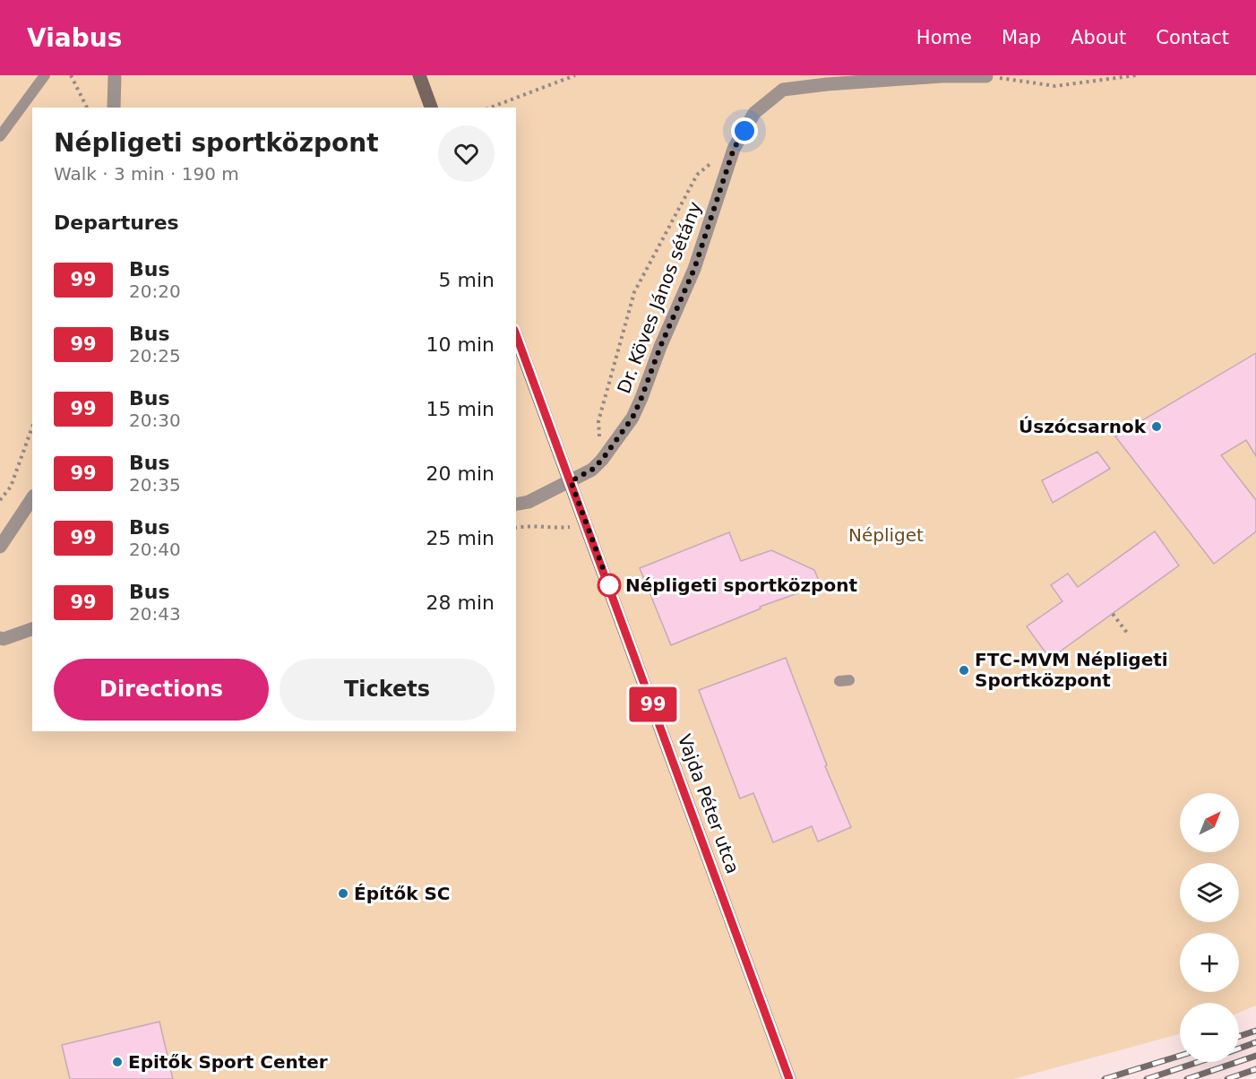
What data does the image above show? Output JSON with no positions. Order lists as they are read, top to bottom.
{
  "streets": {
    "street": ["Dr. Köves János sétány", "Vajda Péter utca"]
  },
  "crossings": [
    ["Dr. Köves János sétány", "Vajda Péter utca"]
  ],
  "parks": ["Népliget"],
  "places": [
    "Úszócsarnok",
    "Népligeti sportközpont",
    "FTC-MVM Népligeti Sportközpont",
    "Építők SC",
    "Epitők Sport Center"
  ],
  "lines": ["bus line 99"],
  "north": "top right",
  "page": {
    "header": "Viabus",
    "nav": [
      "Home",
      "Map",
      "About",
      "Contact"
    ],
    "on_map": "99",
    "heading": [
      ["Népligeti sportközpont", "Walk · 3 min · 190 m"],
      "Departures"
    ],
    "list": [
      {
        "mark": "99",
        "name": "Bus",
        "note": "20:20",
        "value": "5 min"
      },
      {
        "mark": "99",
        "name": "Bus",
        "note": "20:25",
        "value": "10 min"
      },
      {
        "mark": "99",
        "name": "Bus",
        "note": "20:30",
        "value": "15 min"
      },
      {
        "mark": "99",
        "name": "Bus",
        "note": "20:35",
        "value": "20 min"
      },
      {
        "mark": "99",
        "name": "Bus",
        "note": "20:40",
        "value": "25 min"
      },
      {
        "mark": "99",
        "name": "Bus",
        "note": "20:43",
        "value": "28 min"
      }
    ],
    "buttons": ["Directions", "Tickets"],
    "map_buttons": ["+", "−"]
  }
}
